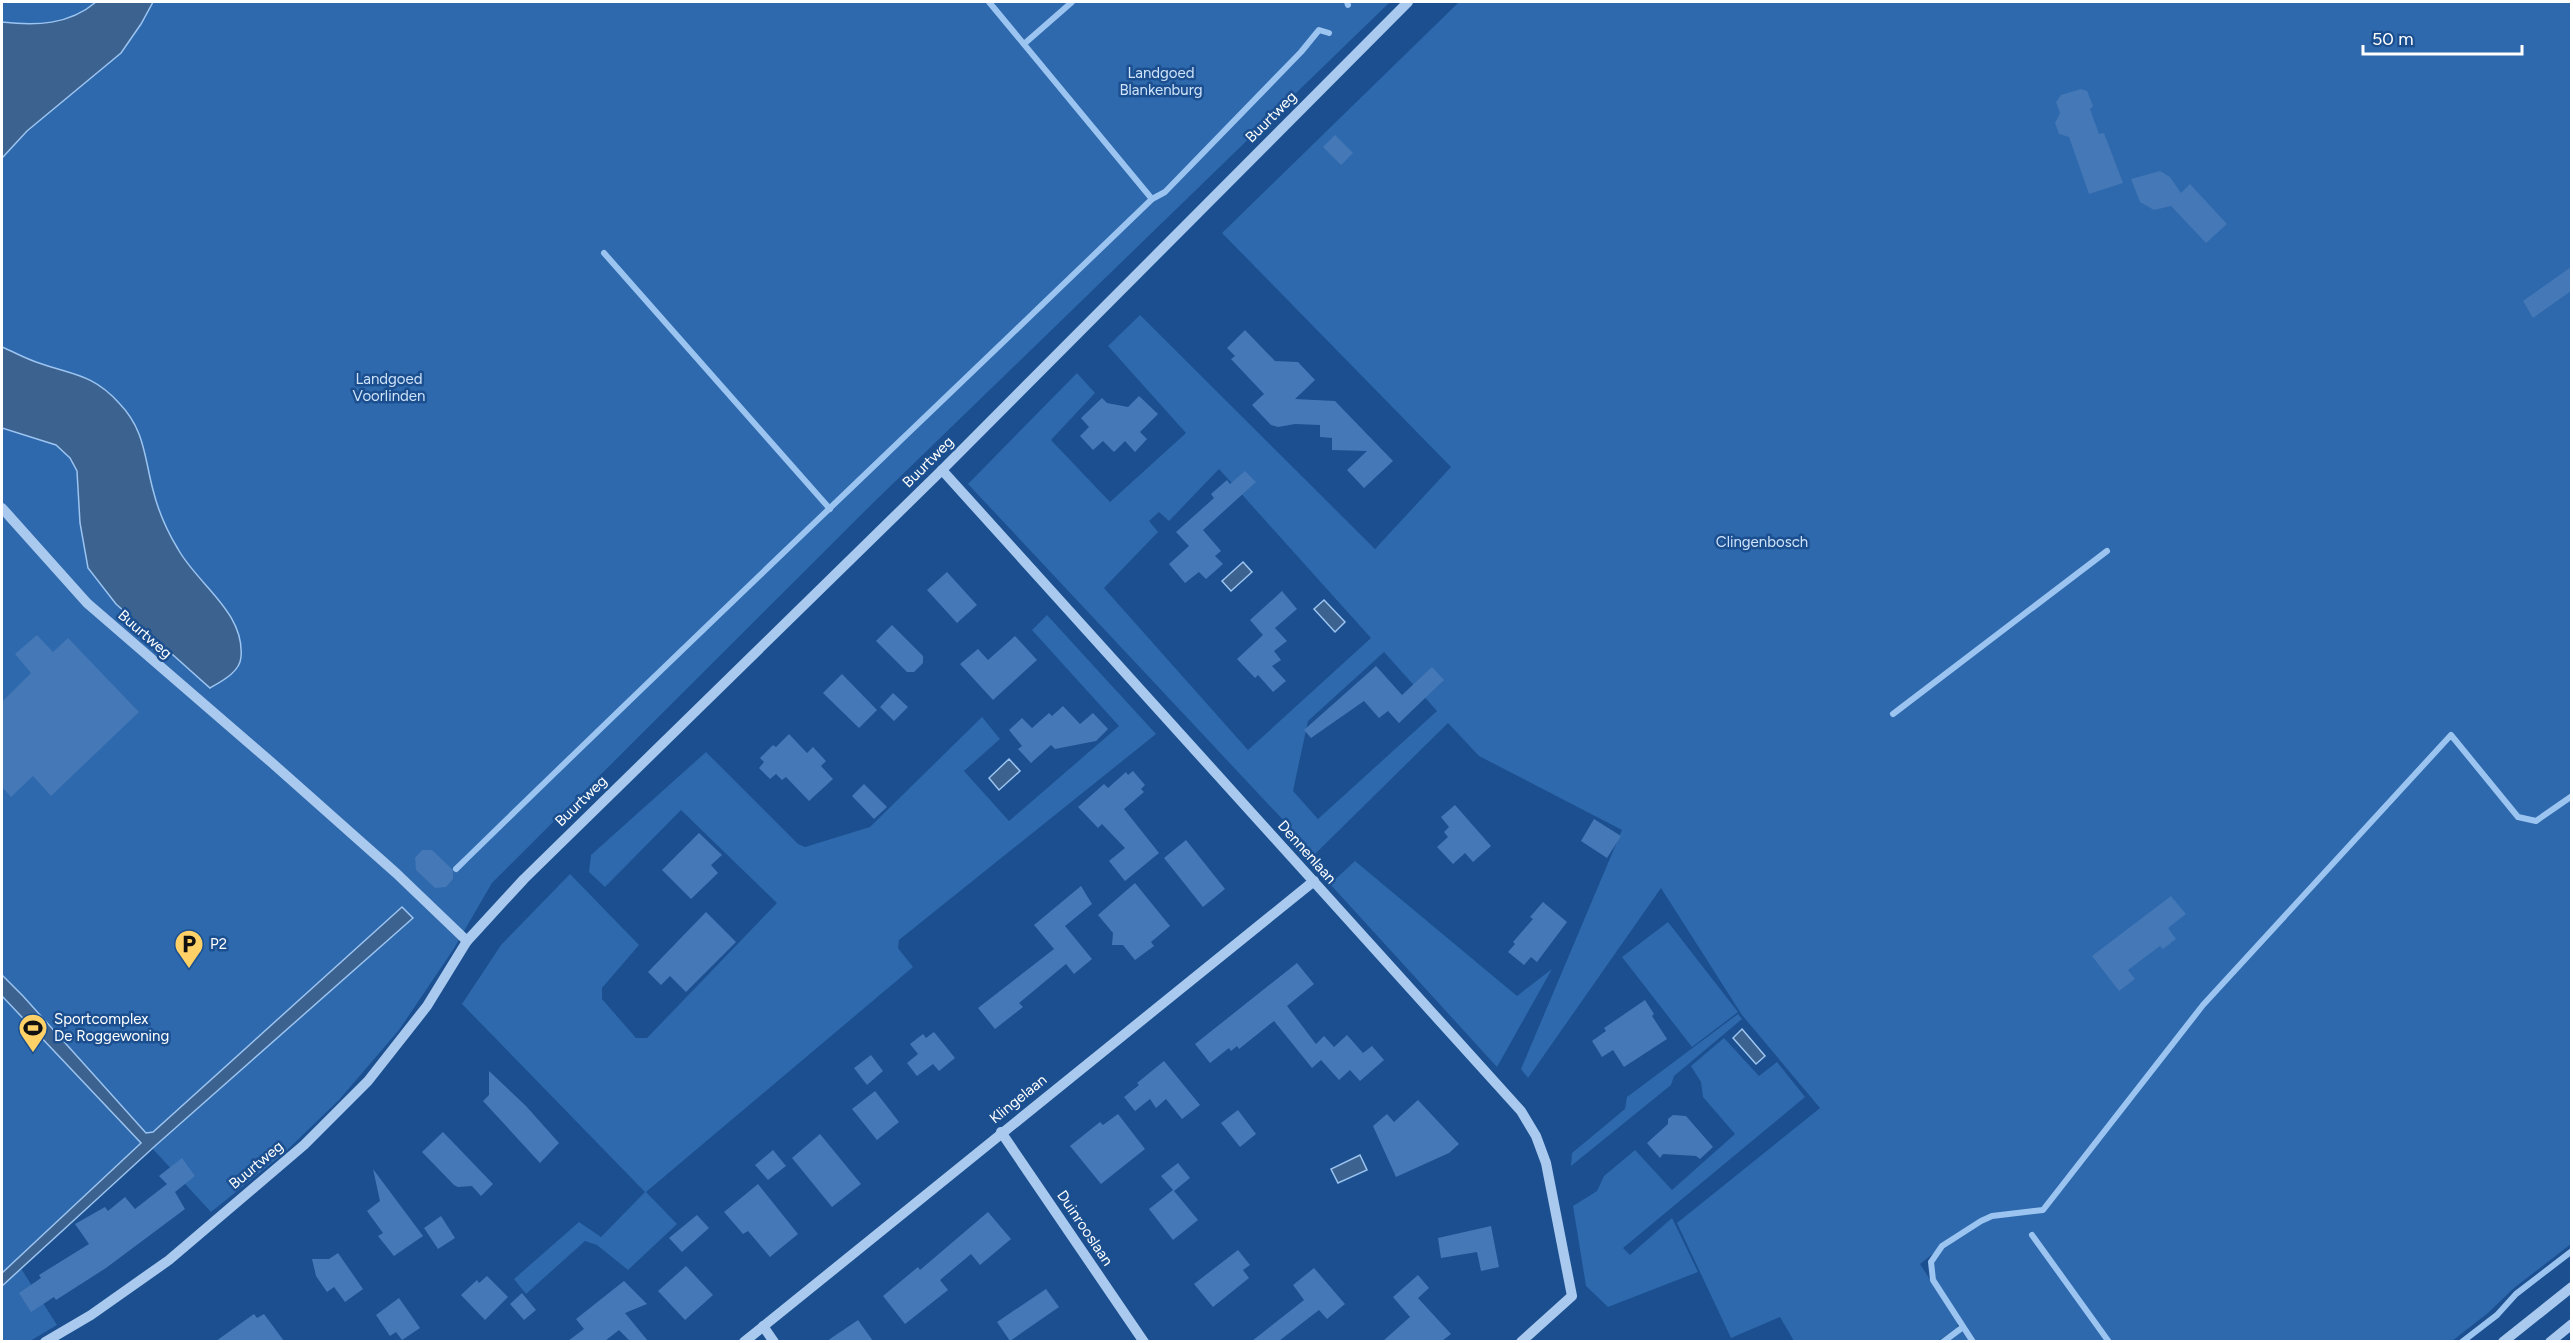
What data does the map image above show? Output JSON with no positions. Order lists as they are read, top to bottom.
{
  "streets": {
    "street": [
      "Buurtweg",
      "Dennenlaan",
      "Klingelaan",
      "Duinrooslaan"
    ]
  },
  "crossings": [
    ["Buurtweg", "Dennenlaan"],
    ["Dennenlaan", "Klingelaan"],
    ["Klingelaan", "Duinrooslaan"]
  ],
  "parks": ["Landgoed Blankenburg", "Landgoed Voorlinden", "Clingenbosch"],
  "places": {
    "parking": ["P2"],
    "sports": ["Sportcomplex De Roggewoning"]
  },
  "scale_bar": "50 m"
}
